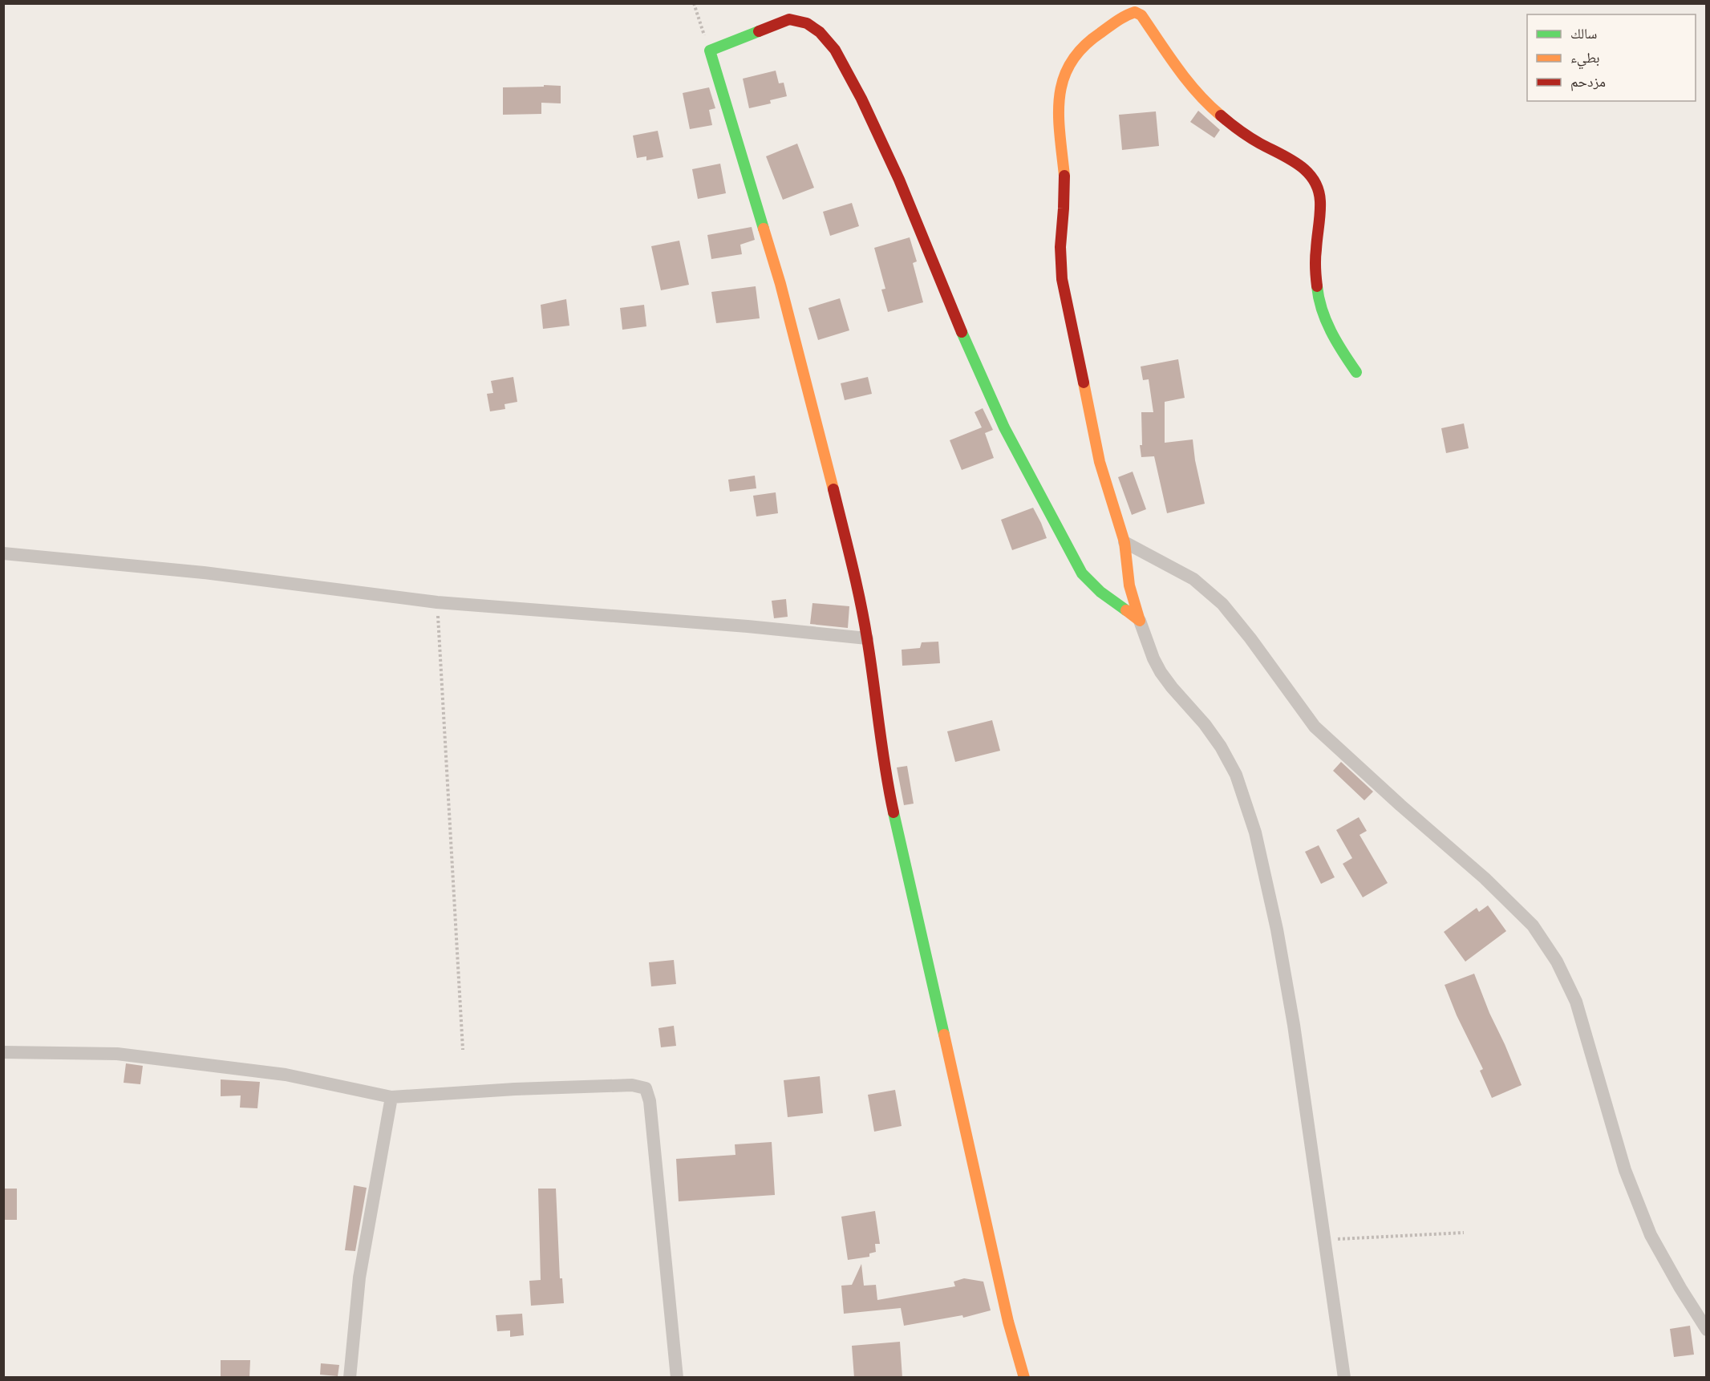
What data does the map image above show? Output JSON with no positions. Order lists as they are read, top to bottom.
{
  "legend": ["سالك", "بطيء", "مزدحم"]
}
